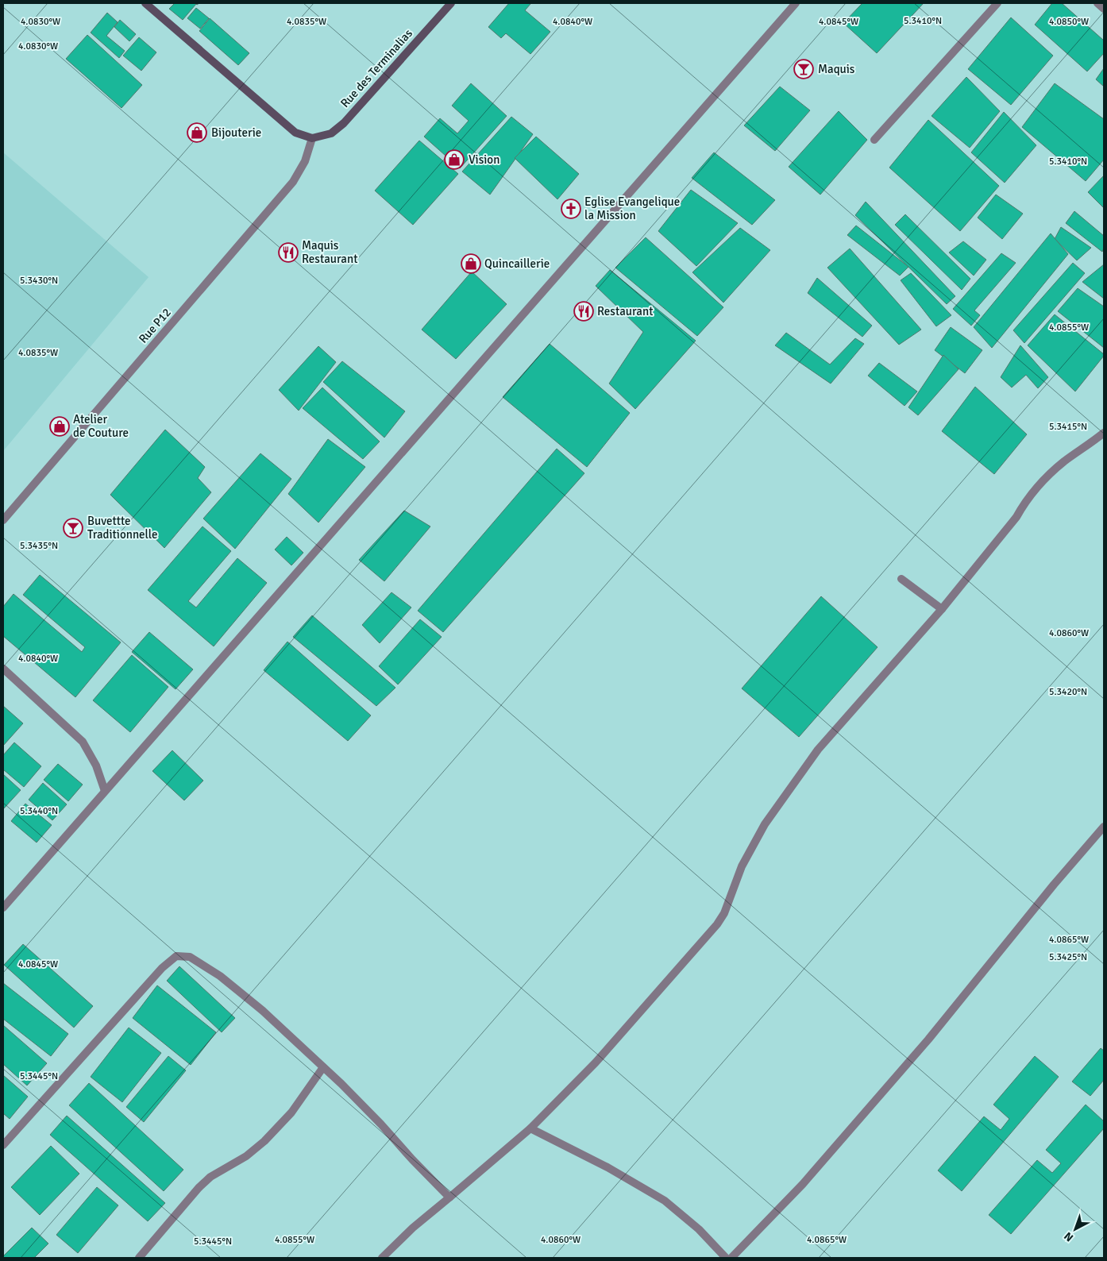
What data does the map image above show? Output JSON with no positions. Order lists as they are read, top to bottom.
{
  "streets": {
    "street": ["Rue des Terminalias", "Rue P12"]
  },
  "crossings": [
    ["Rue des Terminalias", "Rue P12"]
  ],
  "places": {
    "bar": ["Maquis", "Buvettte Traditionnelle"],
    "shop": [
      "Bijouterie",
      "Vision",
      "Quincaillerie",
      "Atelier de Couture"
    ],
    "church": ["Eglise Evangelique la Mission"],
    "restaurant": ["Maquis Restaurant", "Restaurant"]
  },
  "north": "bottom left",
  "coordinates": [
    "5.3410°N",
    "4.0850°W",
    "4.0830°W",
    "4.0835°W",
    "4.0840°W",
    "4.0845°W",
    "5.3430°N",
    "4.0855°W",
    "5.3415°N",
    "5.3435°N",
    "4.0860°W",
    "5.3420°N",
    "5.3440°N",
    "4.0865°W",
    "5.3425°N",
    "5.3445°N"
  ]
}
